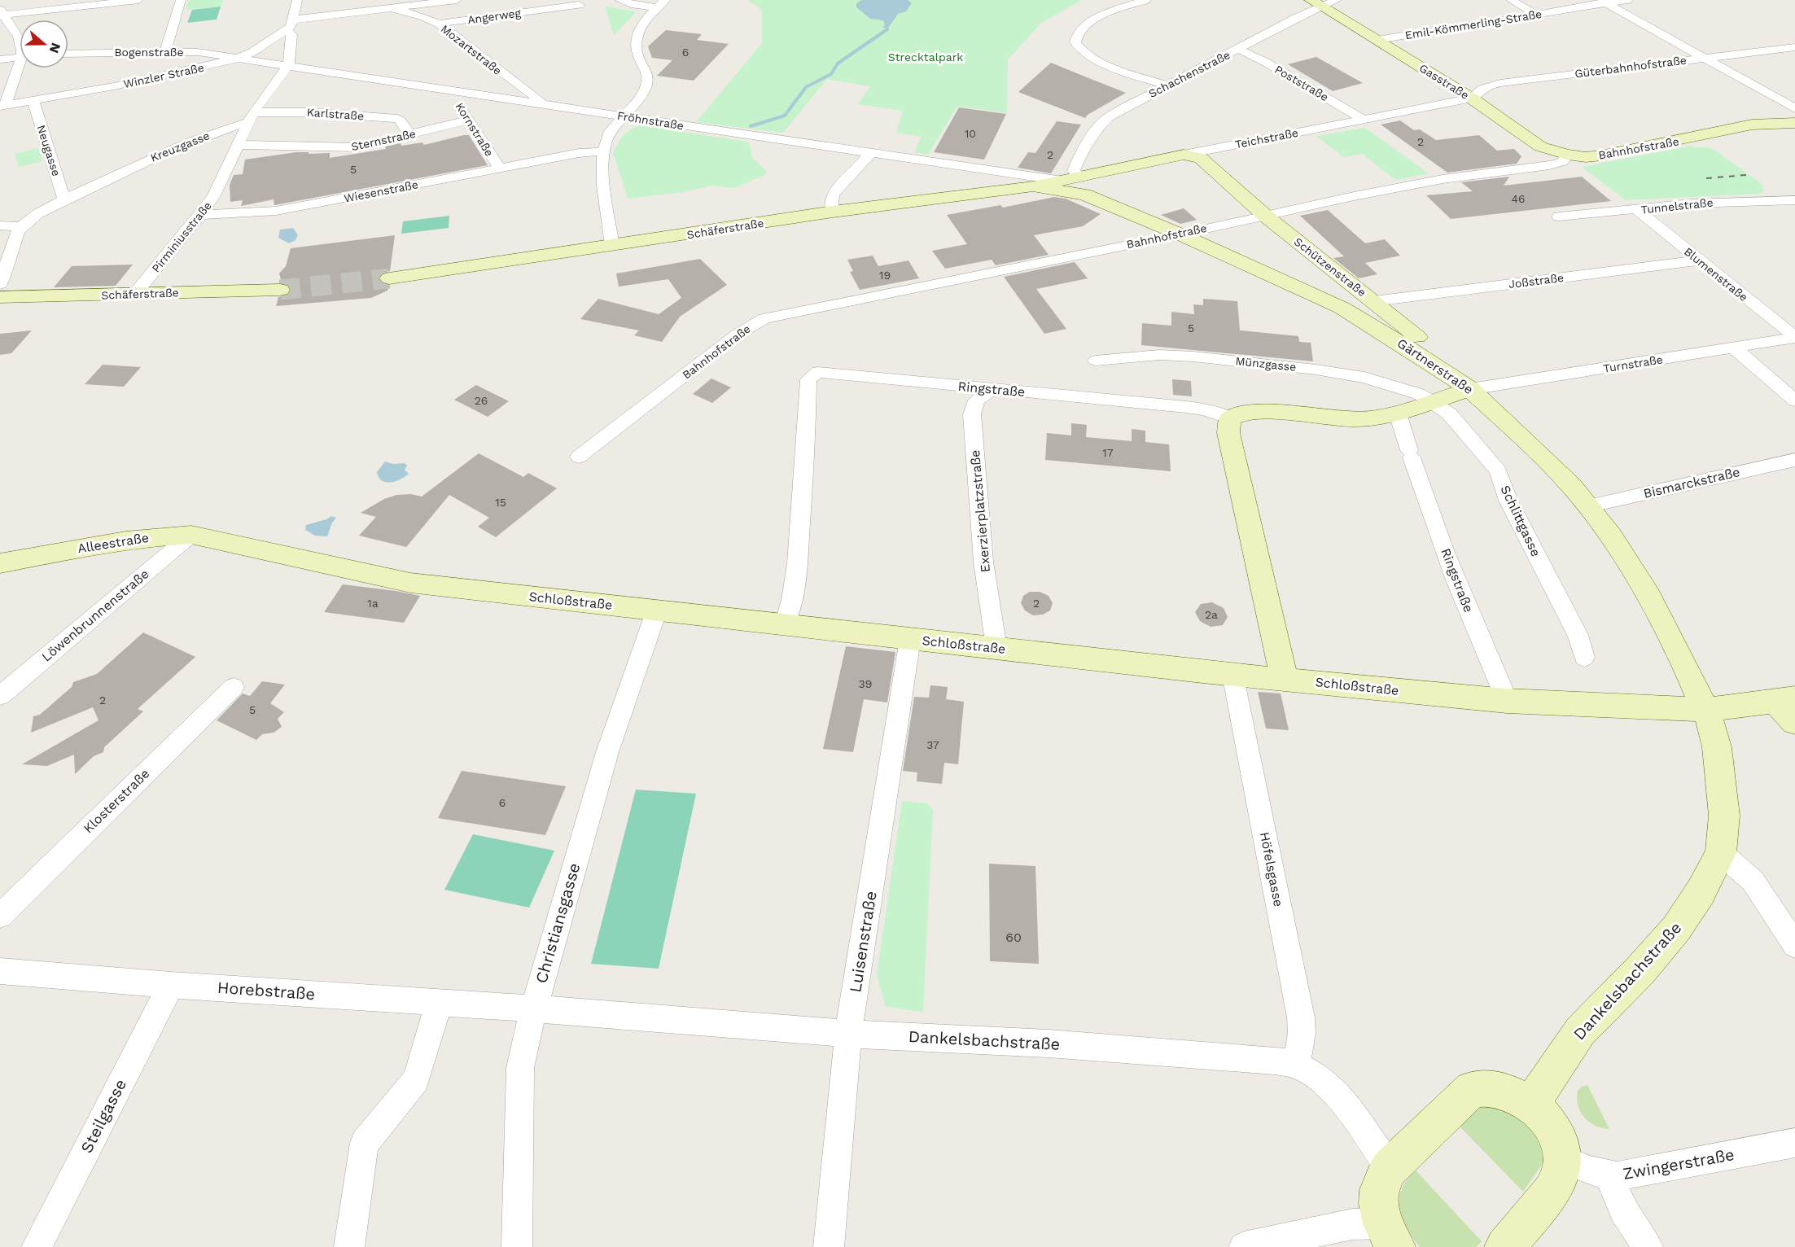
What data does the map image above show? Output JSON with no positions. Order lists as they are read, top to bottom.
{
  "streets": {
    "main road": [
      "Gasstraße",
      "Teichstraße",
      "Bahnhofstraße",
      "Schäferstraße",
      "Schützenstraße",
      "Gärtnerstraße",
      "Alleestraße",
      "Schloßstraße",
      "Dankelsbachstraße"
    ],
    "street": [
      "Angerweg",
      "Emil-Kömmerling-Straße",
      "Mozartstraße",
      "Bogenstraße",
      "Güterbahnhofstraße",
      "Schachenstraße",
      "Winzler Straße",
      "Poststraße",
      "Karlstraße",
      "Fröhnstraße",
      "Kornstraße",
      "Sternstraße",
      "Kreuzgasse",
      "Neugasse",
      "Wiesenstraße",
      "Tunnelstraße",
      "Pirminiusstraße",
      "Blumenstraße",
      "Joßstraße",
      "Münzgasse",
      "Turnstraße",
      "Ringstraße",
      "Bismarckstraße",
      "Exerzierplatzstraße",
      "Schlittgasse",
      "Löwenbrunnenstraße",
      "Klosterstraße",
      "Höfelsgasse",
      "Christiansgasse",
      "Luisenstraße",
      "Horebstraße",
      "Steilgasse",
      "Zwingerstraße"
    ]
  },
  "crossings": [
    ["Angerweg", "Mozartstraße"],
    ["Emil-Kömmerling-Straße", "Gasstraße"],
    ["Mozartstraße", "Fröhnstraße"],
    ["Bogenstraße", "Winzler Straße"],
    ["Bogenstraße", "Fröhnstraße"],
    ["Güterbahnhofstraße", "Gasstraße"],
    ["Güterbahnhofstraße", "Teichstraße"],
    ["Schachenstraße", "Gasstraße"],
    ["Schachenstraße", "Poststraße"],
    ["Schachenstraße", "Fröhnstraße"],
    ["Schachenstraße", "Teichstraße"],
    ["Schachenstraße", "Schäferstraße"],
    ["Winzler Straße", "Fröhnstraße"],
    ["Winzler Straße", "Neugasse"],
    ["Gasstraße", "Teichstraße"],
    ["Gasstraße", "Bahnhofstraße"],
    ["Poststraße", "Teichstraße"],
    ["Karlstraße", "Sternstraße"],
    ["Karlstraße", "Kreuzgasse"],
    ["Karlstraße", "Pirminiusstraße"],
    ["Fröhnstraße", "Kornstraße"],
    ["Fröhnstraße", "Teichstraße"],
    ["Fröhnstraße", "Wiesenstraße"],
    ["Fröhnstraße", "Schäferstraße"],
    ["Kornstraße", "Sternstraße"],
    ["Kornstraße", "Wiesenstraße"],
    ["Teichstraße", "Schäferstraße"],
    ["Teichstraße", "Schützenstraße"],
    ["Sternstraße", "Pirminiusstraße"],
    ["Kreuzgasse", "Neugasse"],
    ["Kreuzgasse", "Pirminiusstraße"],
    ["Bahnhofstraße", "Schützenstraße"],
    ["Bahnhofstraße", "Gärtnerstraße"],
    ["Wiesenstraße", "Pirminiusstraße"],
    ["Tunnelstraße", "Blumenstraße"],
    ["Schäferstraße", "Pirminiusstraße"],
    ["Schäferstraße", "Gärtnerstraße"],
    ["Schützenstraße", "Joßstraße"],
    ["Schützenstraße", "Turnstraße"],
    ["Schützenstraße", "Gärtnerstraße"],
    ["Blumenstraße", "Joßstraße"],
    ["Blumenstraße", "Turnstraße"],
    ["Münzgasse", "Schlittgasse"],
    ["Turnstraße", "Gärtnerstraße"],
    ["Gärtnerstraße", "Bismarckstraße"],
    ["Gärtnerstraße", "Schloßstraße"],
    ["Gärtnerstraße", "Dankelsbachstraße"],
    ["Ringstraße", "Exerzierplatzstraße"],
    ["Ringstraße", "Schloßstraße"],
    ["Exerzierplatzstraße", "Schloßstraße"],
    ["Alleestraße", "Schloßstraße"],
    ["Alleestraße", "Löwenbrunnenstraße"],
    ["Schloßstraße", "Höfelsgasse"],
    ["Schloßstraße", "Christiansgasse"],
    ["Schloßstraße", "Luisenstraße"],
    ["Schloßstraße", "Dankelsbachstraße"],
    ["Höfelsgasse", "Dankelsbachstraße"],
    ["Christiansgasse", "Dankelsbachstraße"],
    ["Christiansgasse", "Horebstraße"],
    ["Luisenstraße", "Dankelsbachstraße"],
    ["Dankelsbachstraße", "Horebstraße"],
    ["Horebstraße", "Steilgasse"]
  ],
  "parks": ["Strecktalpark"],
  "house_numbers": [
    "6",
    "10",
    "2",
    "2",
    "5",
    "46",
    "19",
    "5",
    "26",
    "17",
    "15",
    "1a",
    "2",
    "2a",
    "39",
    "2",
    "5",
    "37",
    "6",
    "60"
  ],
  "north": "right"
}
